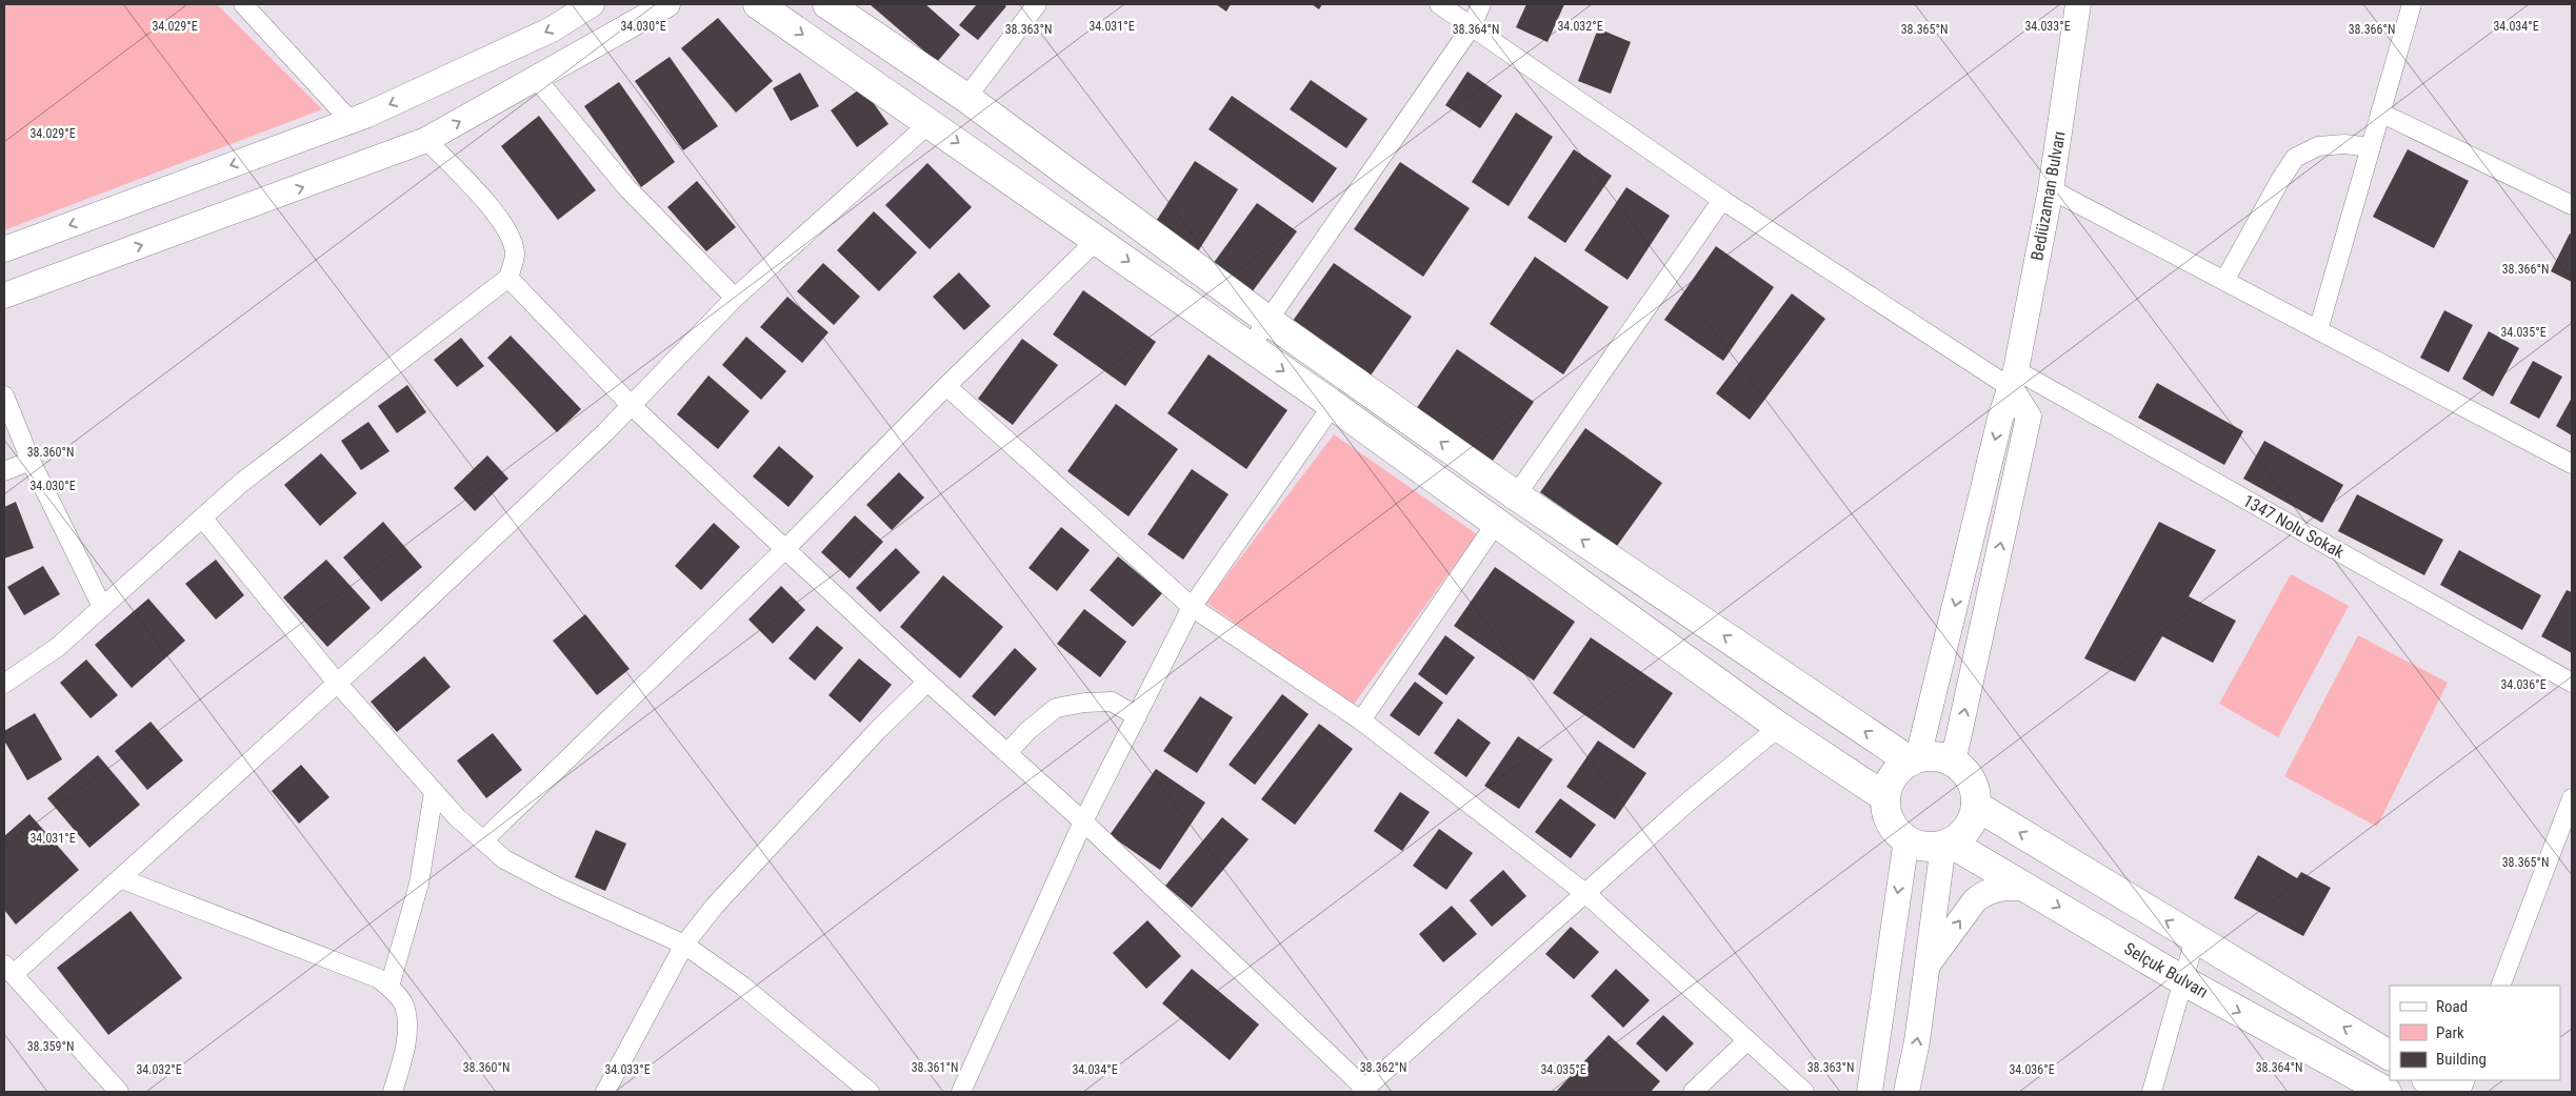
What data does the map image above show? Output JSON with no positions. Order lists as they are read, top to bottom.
{
  "streets": {
    "main road": ["Bediüzaman Bulvarı", "Selçuk Bulvarı"],
    "street": ["1347 Nolu Sokak"]
  },
  "crossings": [
    ["Bediüzaman Bulvarı", "1347 Nolu Sokak"],
    ["Bediüzaman Bulvarı", "Selçuk Bulvarı"]
  ],
  "legend": ["Road", "Park", "Building"],
  "coordinates": [
    "34.029°E",
    "34.030°E",
    "34.031°E",
    "34.032°E",
    "34.033°E",
    "34.034°E",
    "38.363°N",
    "38.364°N",
    "38.365°N",
    "38.366°N",
    "34.035°E",
    "38.360°N",
    "34.036°E",
    "38.359°N",
    "38.361°N",
    "38.362°N"
  ]
}
